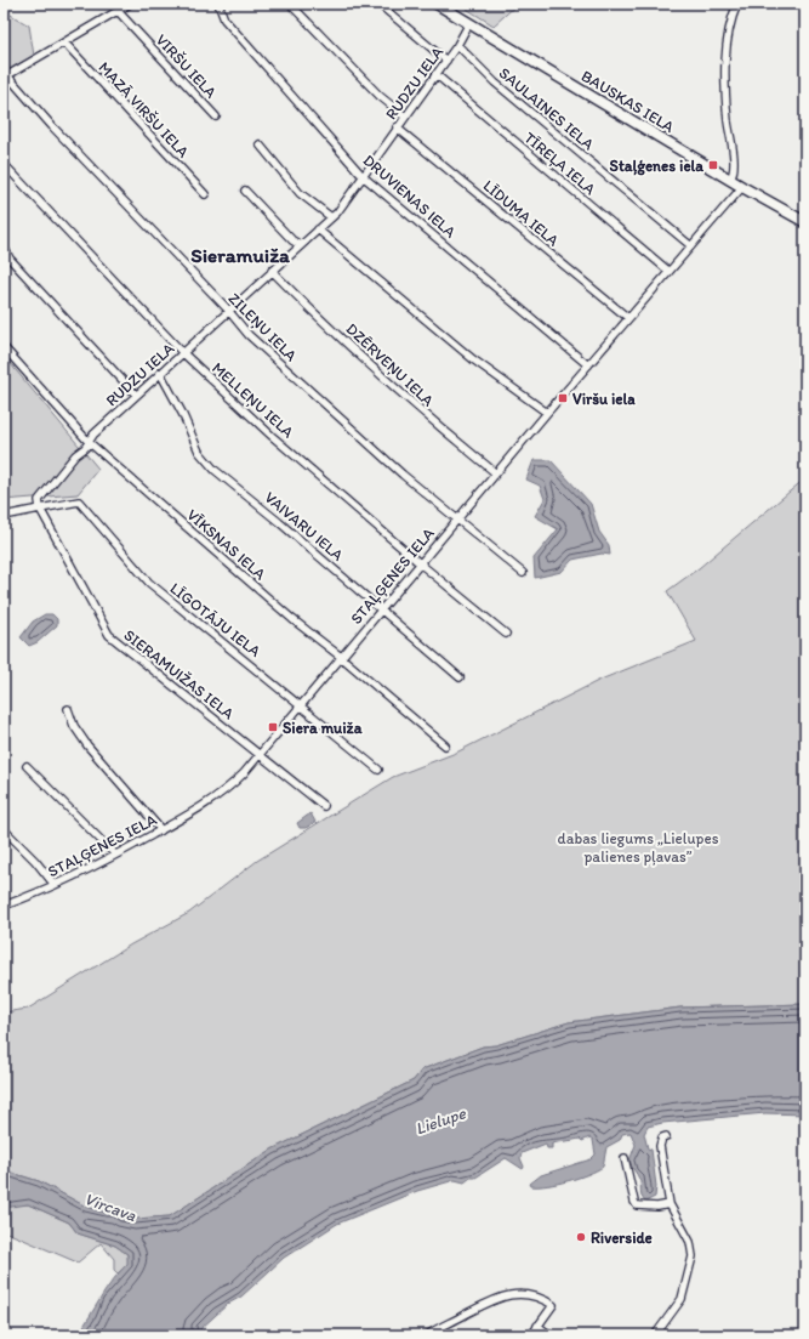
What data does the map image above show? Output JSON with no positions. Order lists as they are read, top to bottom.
{
  "streets": {
    "street": [
      "VIRŠU IELA",
      "RUDZU IELA",
      "BAUSKAS IELA",
      "SAULAINES IELA",
      "MAZĀ VIRŠU IELA",
      "TĪREĻA IELA",
      "DRUVIENAS IELA",
      "LĪDUMA IELA",
      "ZILEŅU IELA",
      "DZĒRVEŅU IELA",
      "MELLEŅU IELA",
      "VAIVARU IELA",
      "VĪKSNAS IELA",
      "STAĻĢENES IELA",
      "LĪGOTĀJU IELA",
      "SIERAMUIŽAS IELA"
    ]
  },
  "crossings": [
    ["RUDZU IELA", "BAUSKAS IELA"],
    ["RUDZU IELA", "SAULAINES IELA"],
    ["RUDZU IELA", "TĪREĻA IELA"],
    ["RUDZU IELA", "DRUVIENAS IELA"],
    ["RUDZU IELA", "LĪDUMA IELA"],
    ["RUDZU IELA", "ZILEŅU IELA"],
    ["RUDZU IELA", "DZĒRVEŅU IELA"],
    ["RUDZU IELA", "MELLEŅU IELA"],
    ["RUDZU IELA", "VAIVARU IELA"],
    ["RUDZU IELA", "VĪKSNAS IELA"],
    ["RUDZU IELA", "LĪGOTĀJU IELA"],
    ["RUDZU IELA", "SIERAMUIŽAS IELA"],
    ["BAUSKAS IELA", "STAĻĢENES IELA"],
    ["SAULAINES IELA", "STAĻĢENES IELA"],
    ["TĪREĻA IELA", "STAĻĢENES IELA"],
    ["DRUVIENAS IELA", "STAĻĢENES IELA"],
    ["LĪDUMA IELA", "STAĻĢENES IELA"],
    ["ZILEŅU IELA", "STAĻĢENES IELA"],
    ["DZĒRVEŅU IELA", "STAĻĢENES IELA"],
    ["MELLEŅU IELA", "STAĻĢENES IELA"],
    ["VAIVARU IELA", "STAĻĢENES IELA"],
    ["VĪKSNAS IELA", "STAĻĢENES IELA"],
    ["STAĻĢENES IELA", "LĪGOTĀJU IELA"],
    ["STAĻĢENES IELA", "SIERAMUIŽAS IELA"],
    ["LĪGOTĀJU IELA", "SIERAMUIŽAS IELA"]
  ],
  "districts": ["Sieramuiža"],
  "water": ["Lielupe", "Vircava"],
  "parks": ["dabas liegums „Lielupes palienes pļavas”"],
  "places": {
    "transit": ["Staļģenes iela", "Viršu iela", "Siera muiža"],
    "other": ["Riverside"]
  }
}
